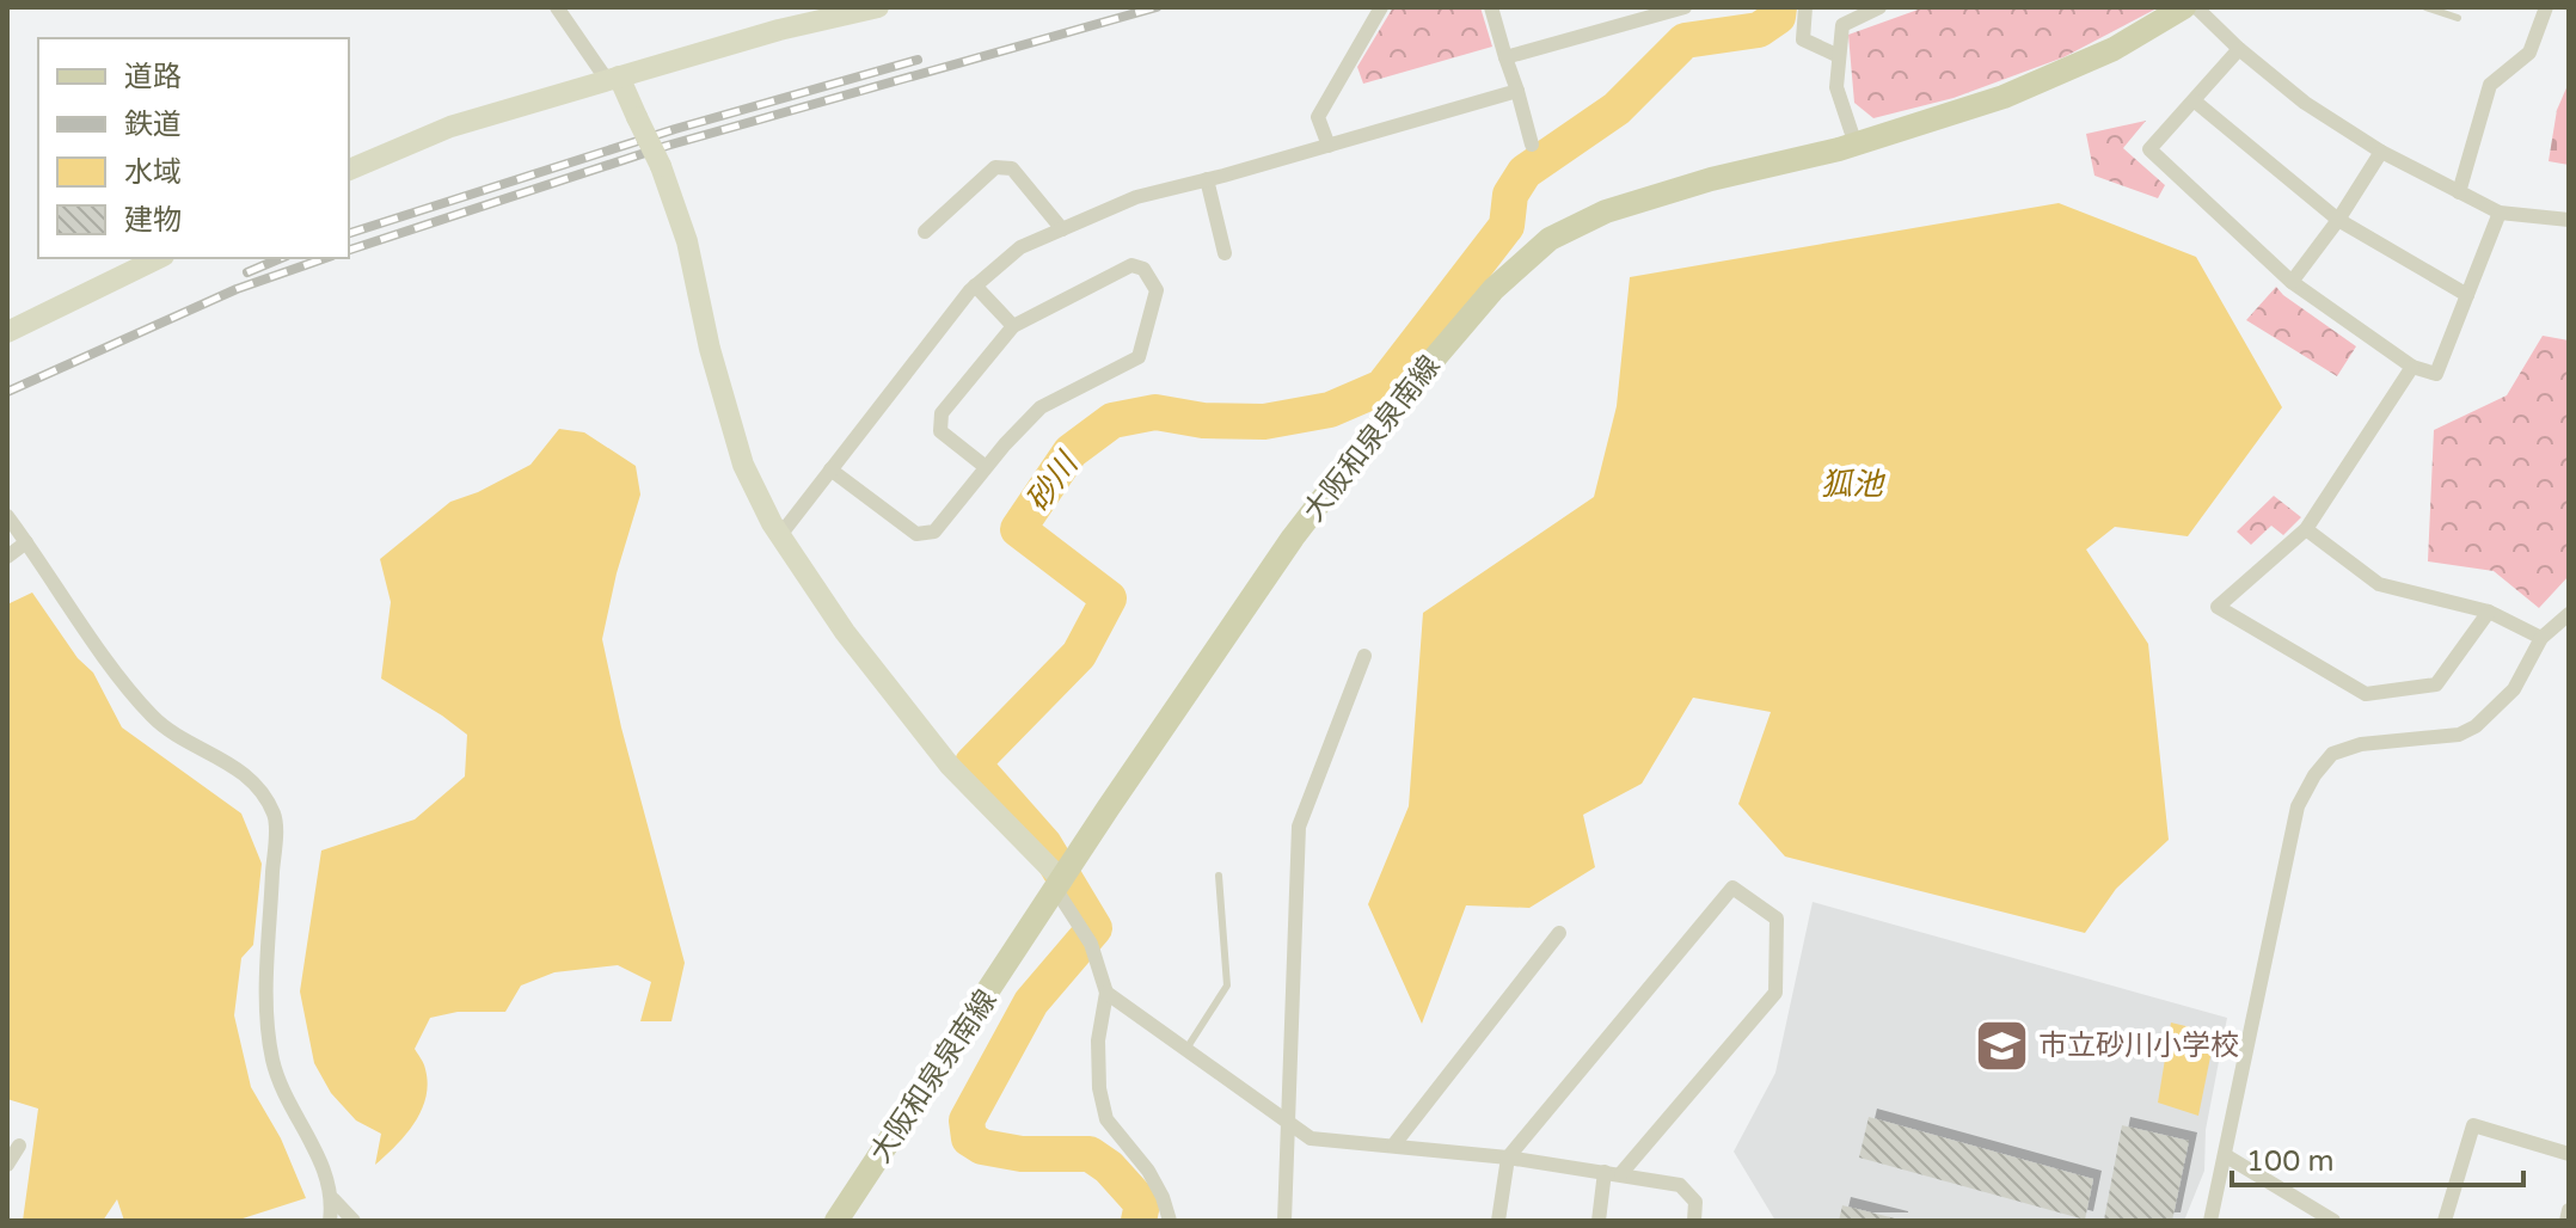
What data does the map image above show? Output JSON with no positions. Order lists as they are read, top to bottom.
{
  "streets": {
    "main road": ["大阪和泉泉南線"]
  },
  "water": ["砂川", "狐池"],
  "places": {
    "school or university": ["市立砂川小学校"]
  },
  "legend": [
    "道路",
    "鉄道",
    "水域",
    "建物"
  ],
  "scale_bar": "100 m"
}
